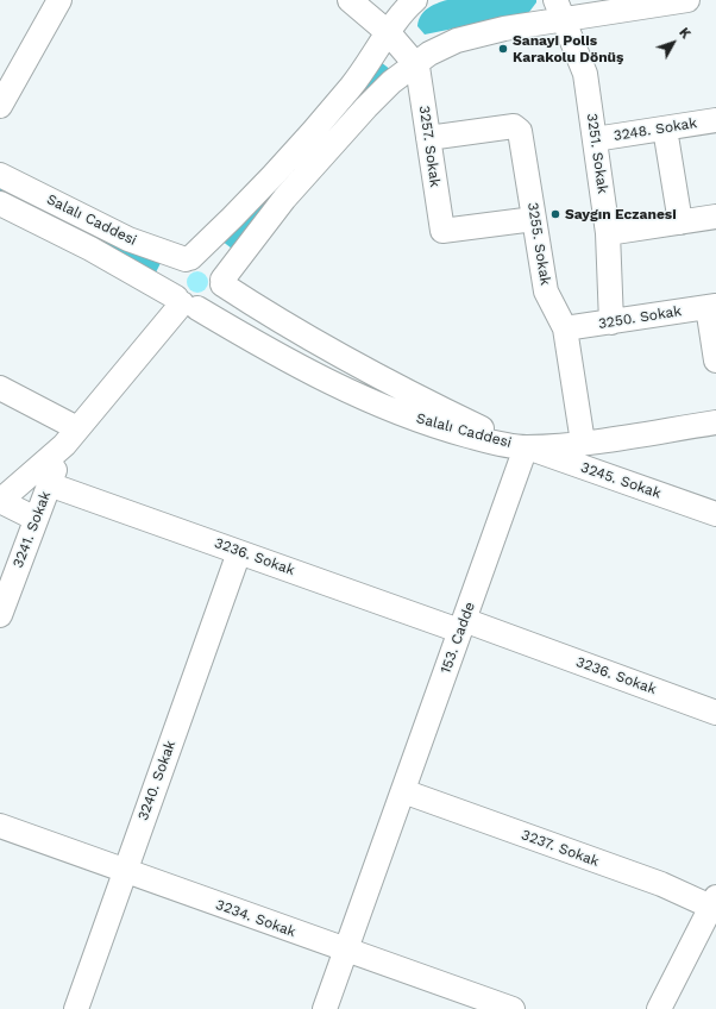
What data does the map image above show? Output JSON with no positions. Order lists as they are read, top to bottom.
{
  "streets": {
    "street": [
      "3248. Sokak",
      "3257. Sokak",
      "3251. Sokak",
      "Salalı Caddesi",
      "3255. Sokak",
      "3250. Sokak",
      "3245. Sokak",
      "3241. Sokak",
      "3236. Sokak",
      "153. Cadde",
      "3240. Sokak",
      "3237. Sokak",
      "3234. Sokak"
    ]
  },
  "crossings": [
    ["3248. Sokak", "3251. Sokak"],
    ["3257. Sokak", "3255. Sokak"],
    ["3251. Sokak", "3250. Sokak"],
    ["Salalı Caddesi", "3245. Sokak"],
    ["Salalı Caddesi", "153. Cadde"],
    ["3255. Sokak", "3250. Sokak"],
    ["3245. Sokak", "153. Cadde"],
    ["3241. Sokak", "3236. Sokak"],
    ["3236. Sokak", "153. Cadde"],
    ["3236. Sokak", "3240. Sokak"],
    ["153. Cadde", "3237. Sokak"],
    ["153. Cadde", "3234. Sokak"],
    ["3240. Sokak", "3234. Sokak"]
  ],
  "places": ["Sanayi Polis Karakolu Dönüş", "Saygın Eczanesi"],
  "north": "top right"
}
